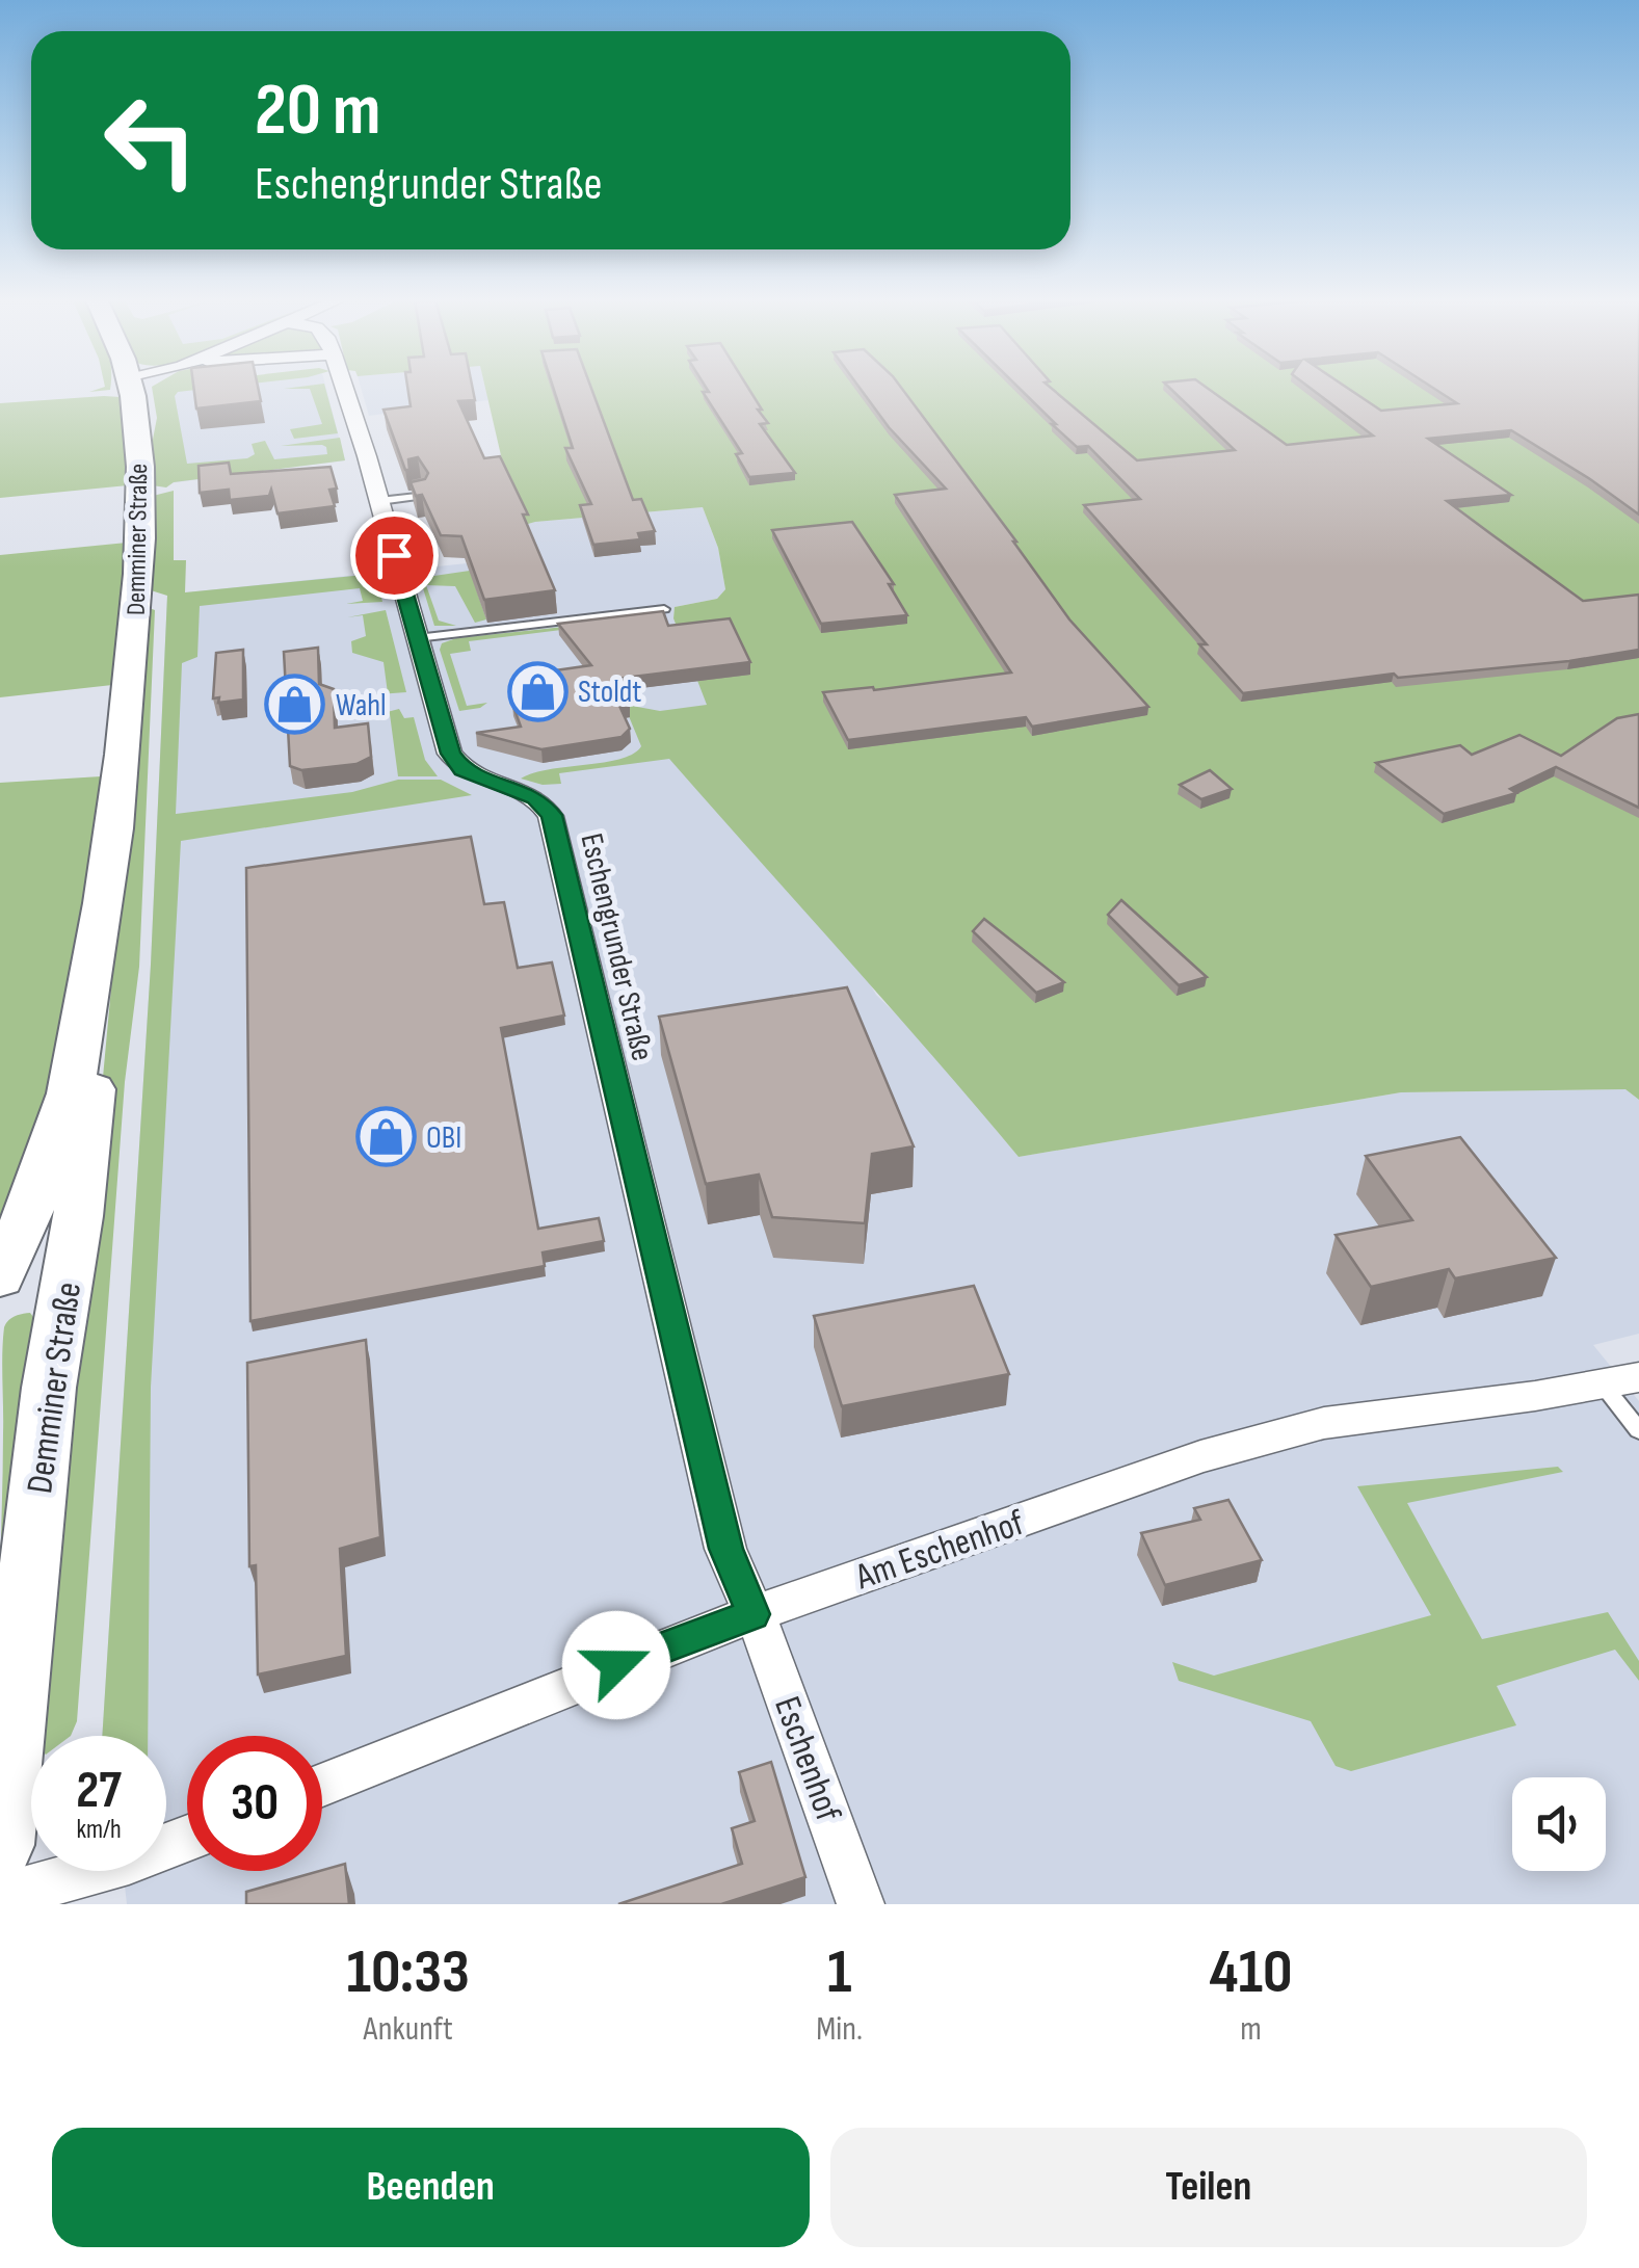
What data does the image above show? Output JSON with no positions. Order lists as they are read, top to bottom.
{
  "streets": {
    "main road": ["Demminer Straße"],
    "street": ["Eschengrunder Straße", "Am Eschenhof", "Eschenhof"]
  },
  "crossings": [
    ["Eschengrunder Straße", "Am Eschenhof"],
    ["Eschengrunder Straße", "Eschenhof"],
    ["Am Eschenhof", "Eschenhof"]
  ],
  "places": {
    "shop": ["Stoldt", "Wahl", "OBI"]
  },
  "page": {
    "turn": ["20 m", "Eschengrunder Straße"],
    "speed": "27 km/h",
    "limit": "30",
    "eta": [
      "10:33",
      "Ankunft",
      "1",
      "Min.",
      "410",
      "m"
    ],
    "buttons": ["Beenden", "Teilen"]
  }
}
